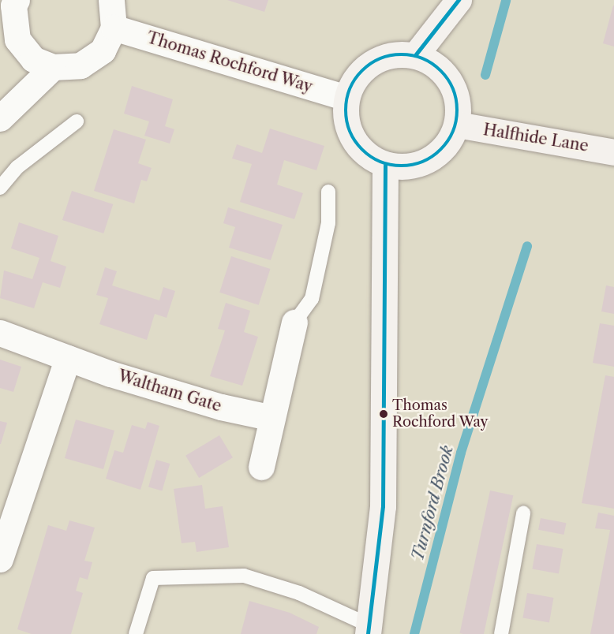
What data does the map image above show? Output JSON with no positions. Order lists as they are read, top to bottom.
{
  "streets": {
    "main road": ["Halfhide Lane"],
    "street": ["Thomas Rochford Way", "Waltham Gate"]
  },
  "crossings": [
    ["Thomas Rochford Way", "Halfhide Lane"]
  ],
  "water": ["Turnford Brook"],
  "places": ["Thomas Rochford Way"]
}
